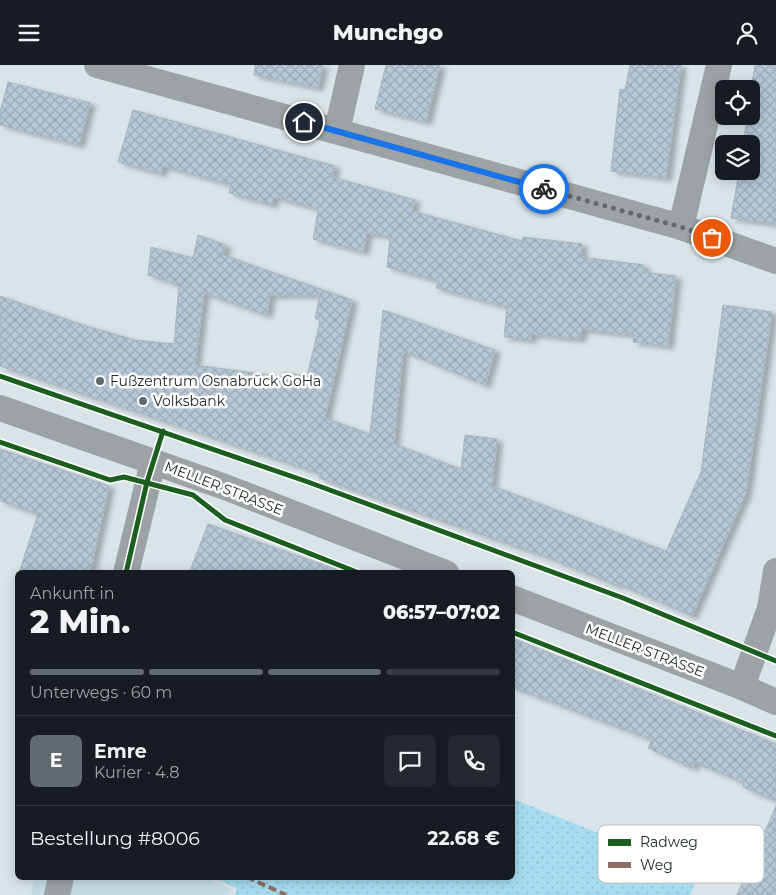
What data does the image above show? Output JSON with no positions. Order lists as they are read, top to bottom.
{
  "streets": {
    "street": ["MELLER STRASSE"]
  },
  "places": ["Fußzentrum Osnabrück GoHa", "Volksbank"],
  "legend": ["Radweg", "Weg"],
  "page": {
    "header": "Munchgo",
    "heading": ["2 Min.", "Ankunft in", "06:57–07:02"],
    "panel": [
      "Emre",
      "Kurier · 4.8",
      "Bestellung #8006",
      "22.68 €"
    ],
    "bar": "Unterwegs · 60 m",
    "round": "E"
  }
}
